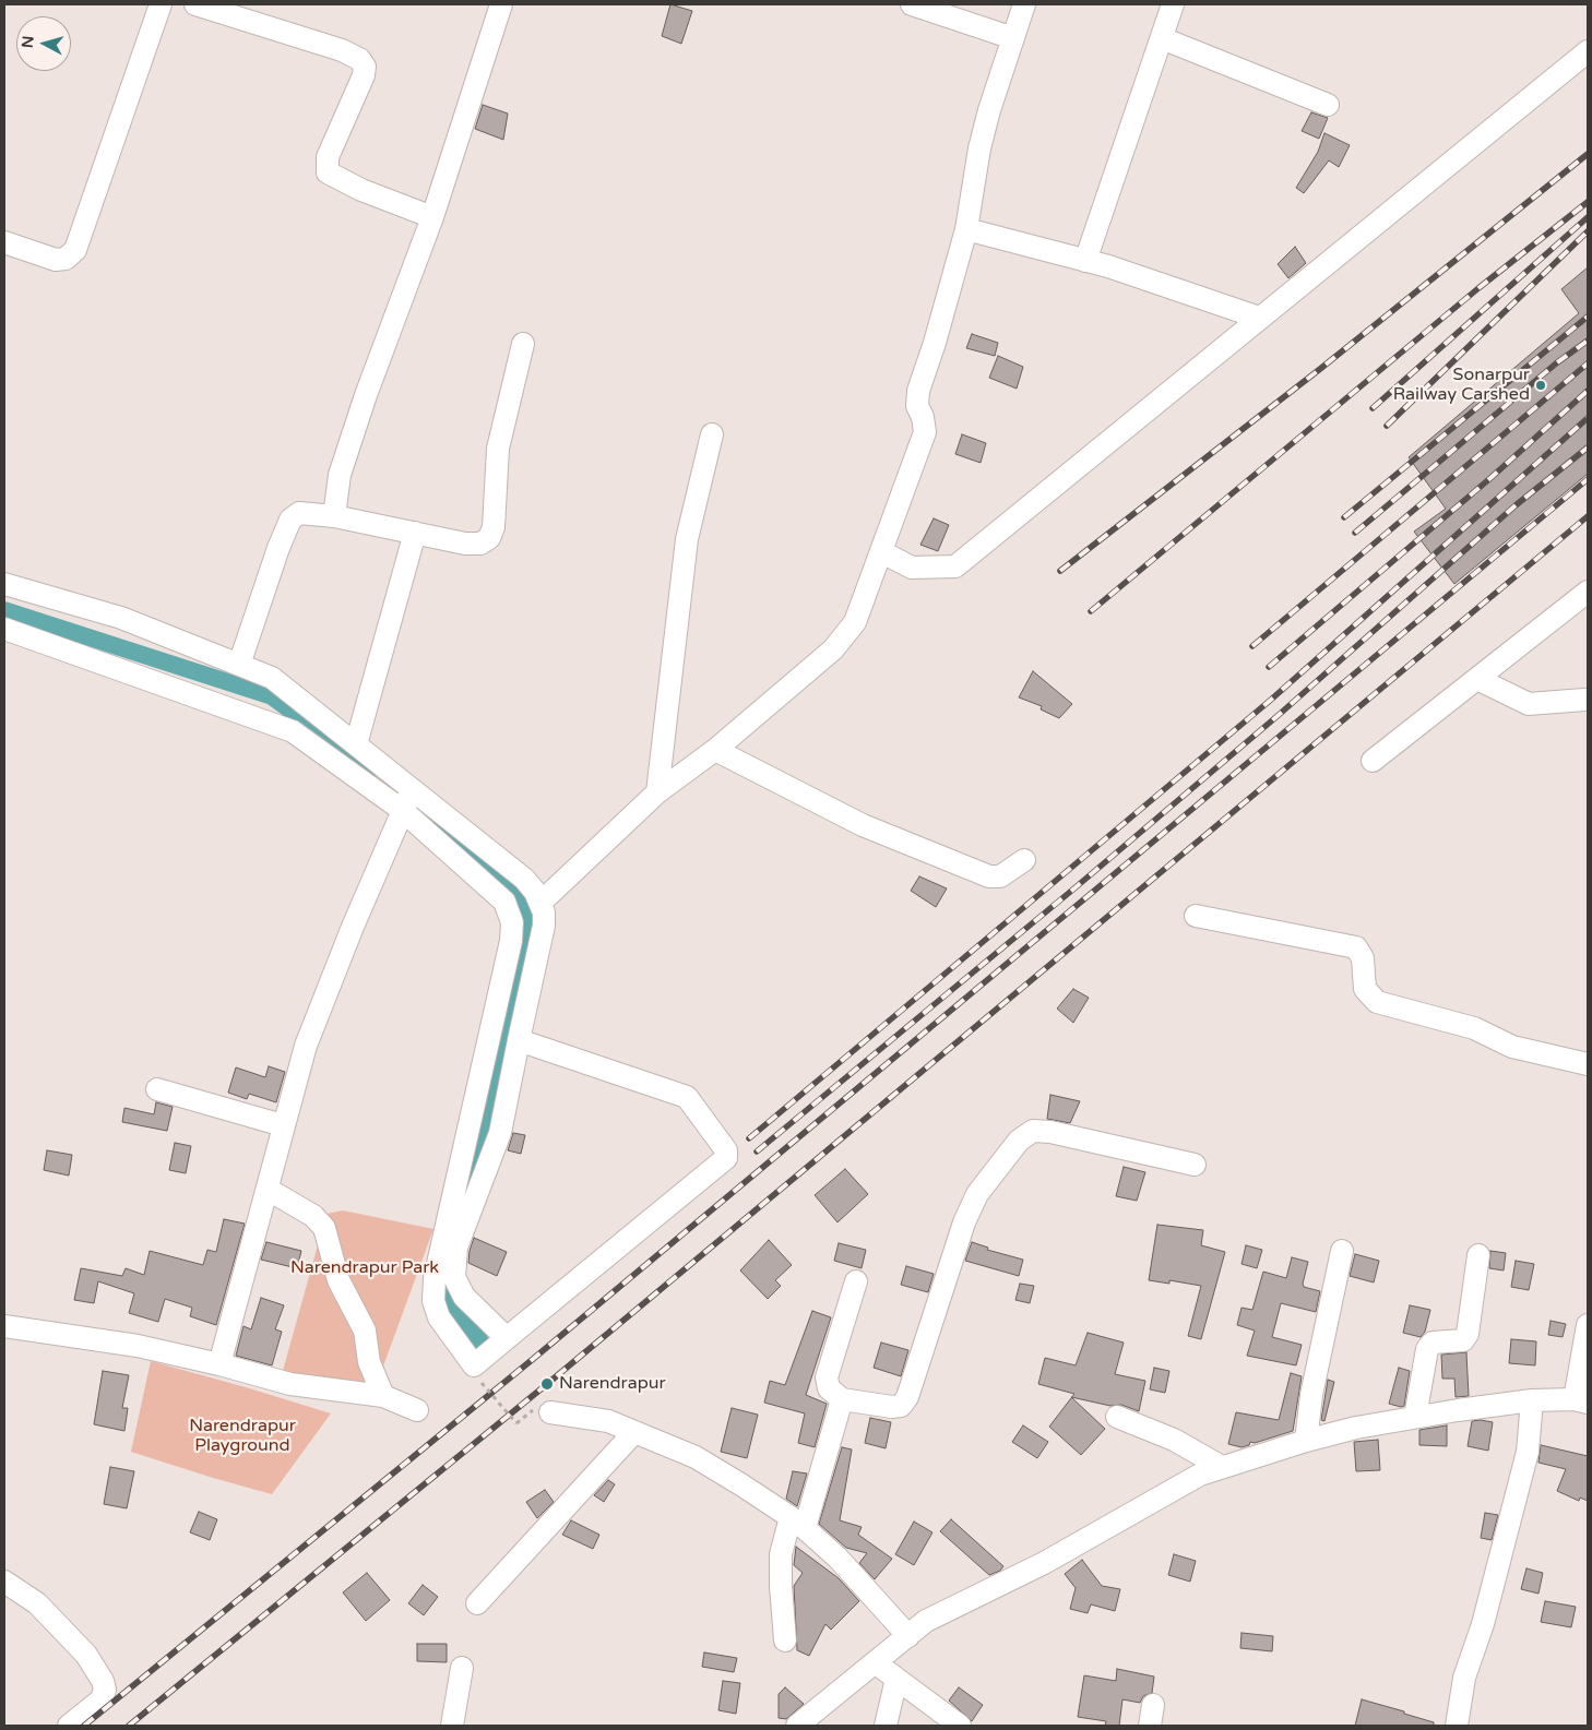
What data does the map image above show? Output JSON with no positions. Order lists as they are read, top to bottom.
{
  "parks": ["Narendrapur Park", "Narendrapur Playground"],
  "places": ["Sonarpur Railway Carshed", "Narendrapur"],
  "north": "left"
}
